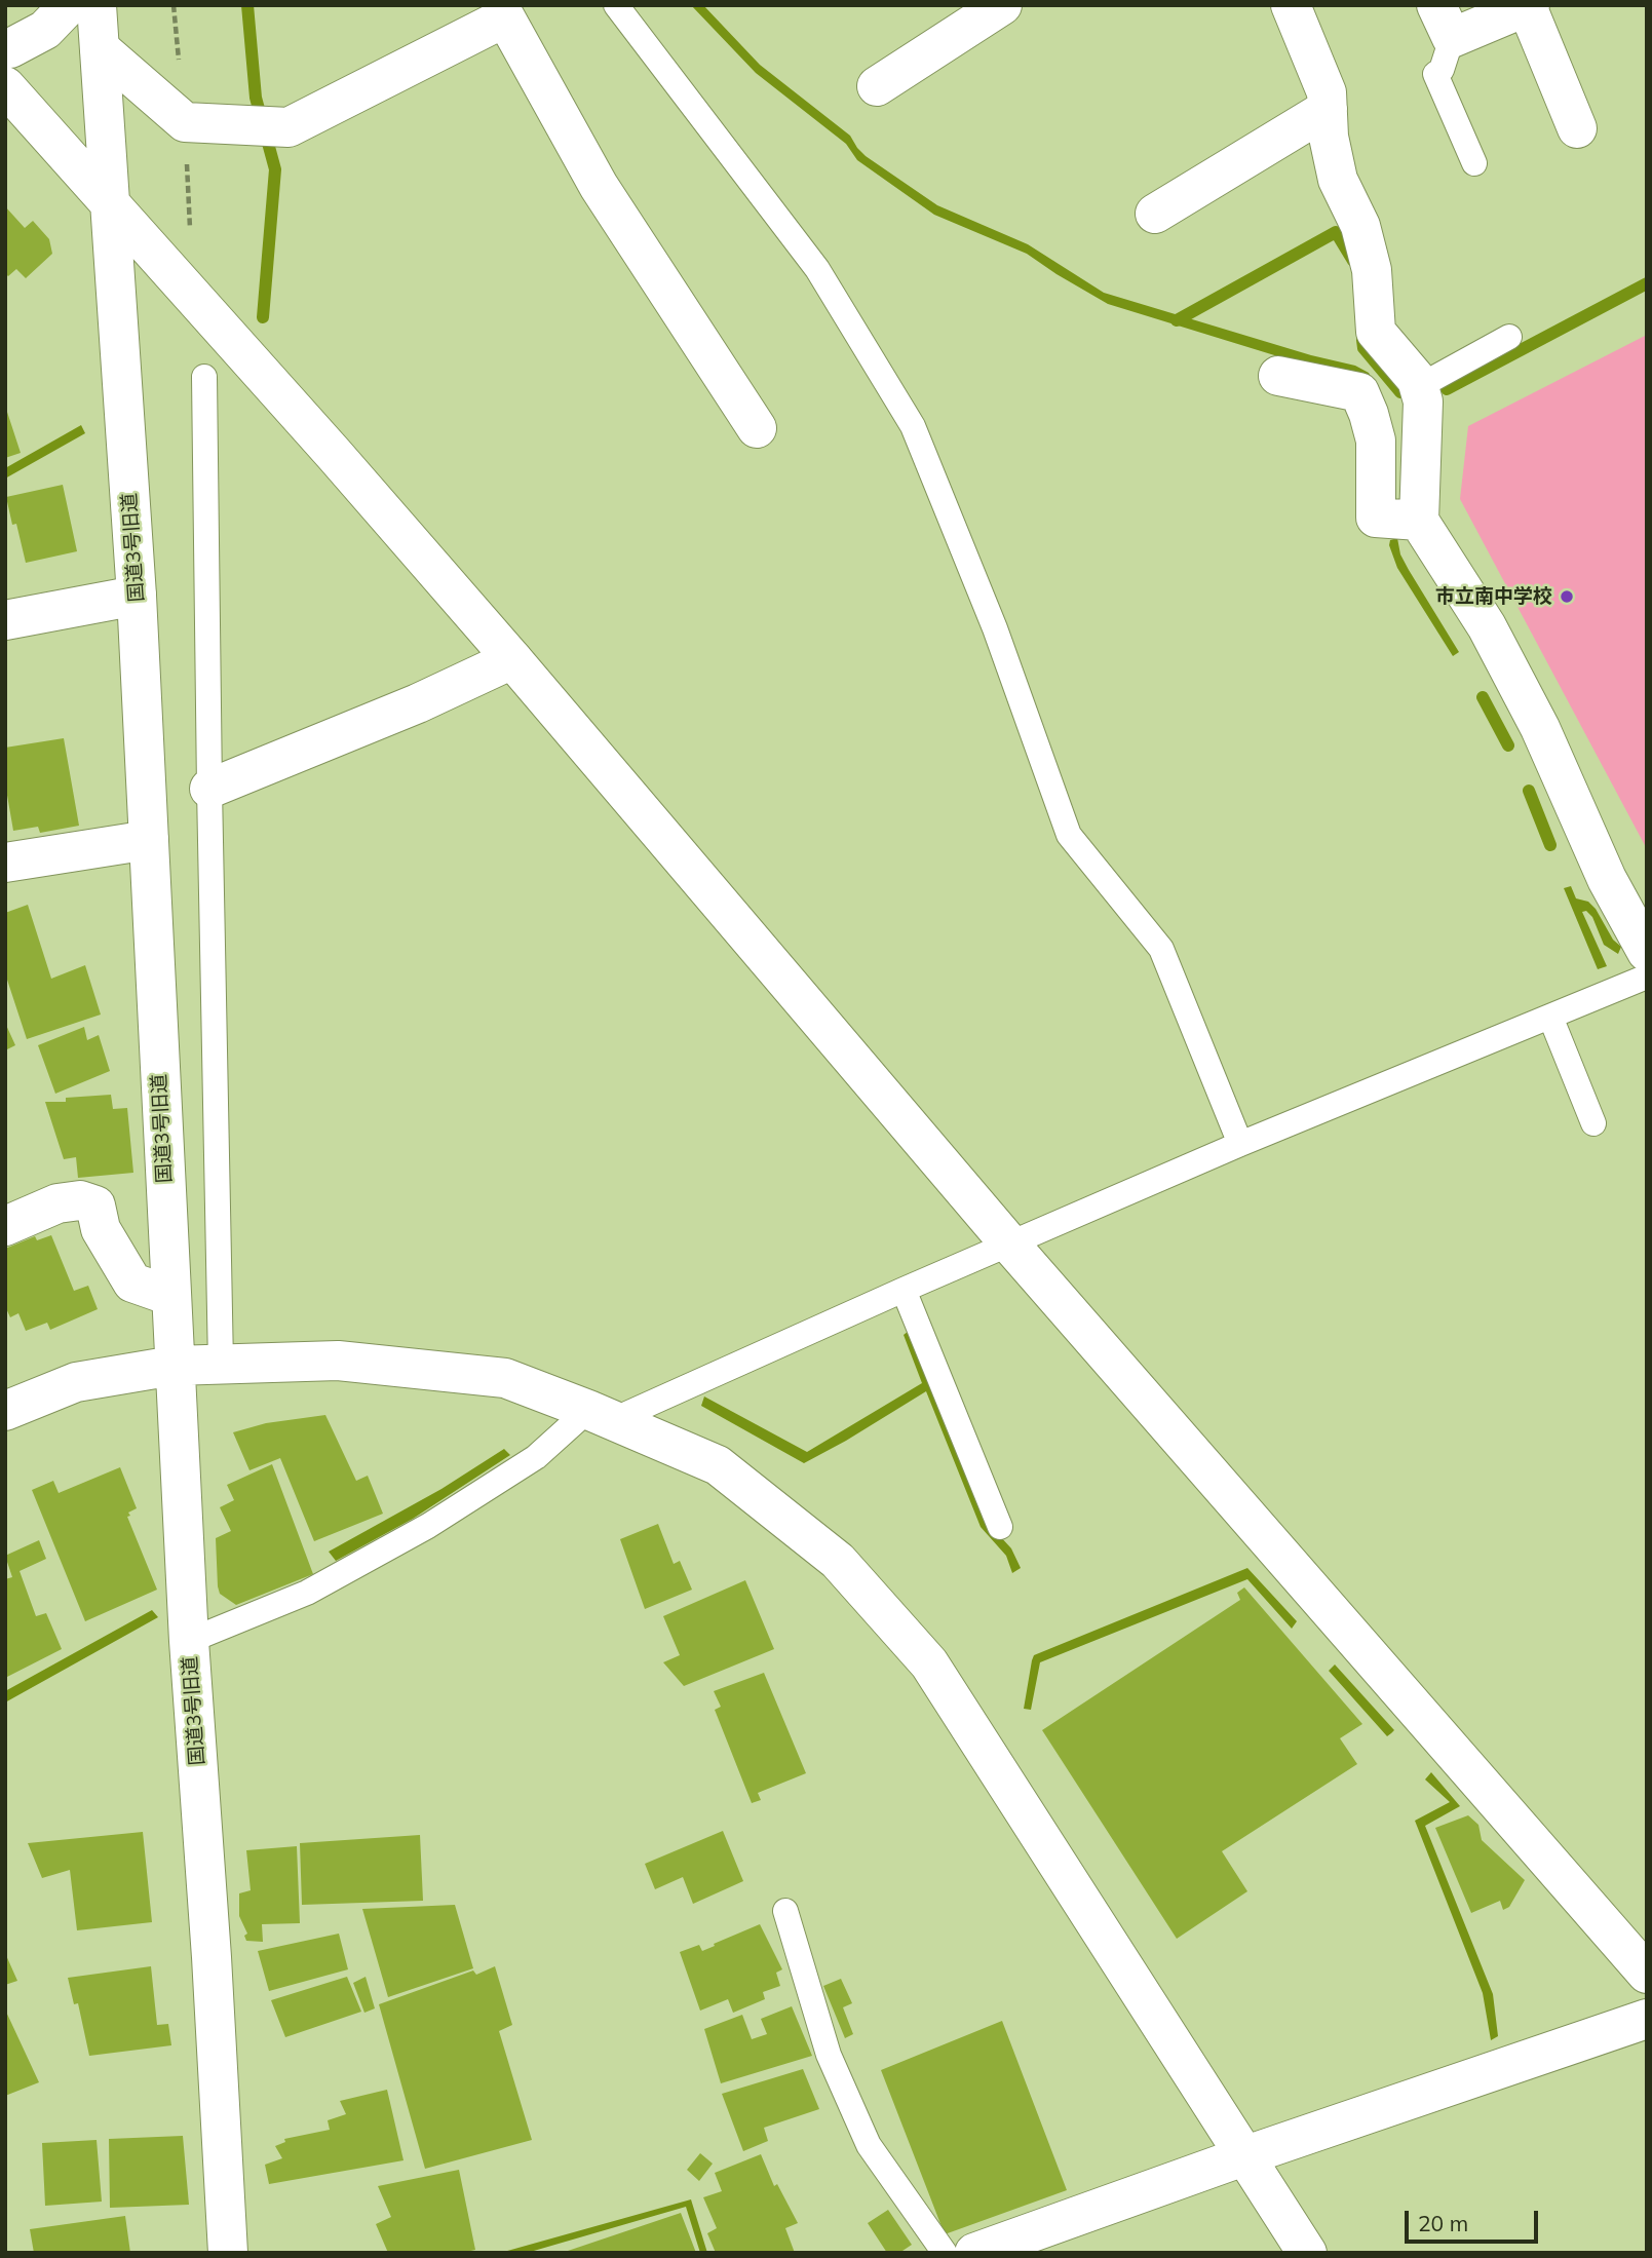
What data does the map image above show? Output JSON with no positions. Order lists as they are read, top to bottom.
{
  "streets": {
    "street": ["国道3号旧道"]
  },
  "places": ["市立南中学校"],
  "scale_bar": "20 m"
}
